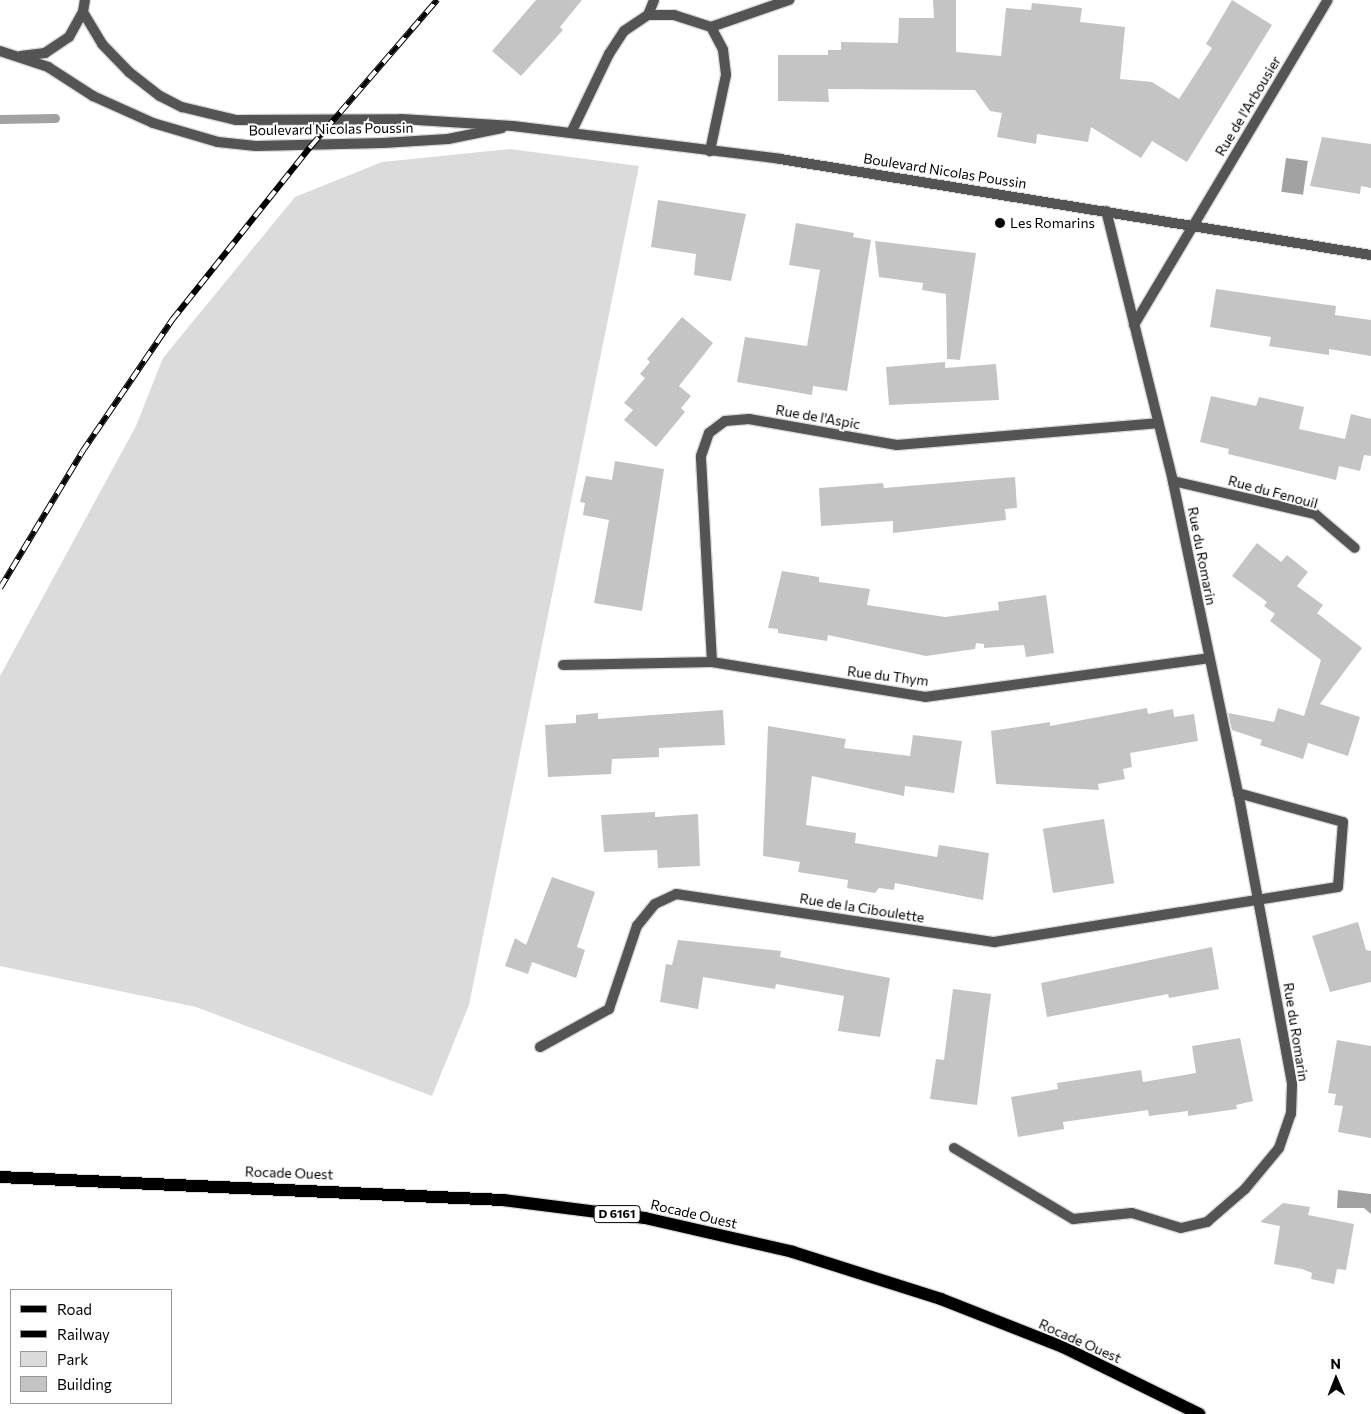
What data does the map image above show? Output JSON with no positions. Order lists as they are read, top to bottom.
{
  "streets": {
    "main road": ["Rocade Ouest", "D 6161"],
    "street": [
      "Rue de l'Arbousier",
      "Boulevard Nicolas Poussin",
      "Rue de l'Aspic",
      "Rue du Fenouil",
      "Rue du Romarin",
      "Rue du Thym",
      "Rue de la Ciboulette"
    ]
  },
  "crossings": [
    ["Rue de l'Arbousier", "Boulevard Nicolas Poussin"],
    ["Boulevard Nicolas Poussin", "Rue du Romarin"],
    ["Rue de l'Aspic", "Rue du Romarin"],
    ["Rue de l'Aspic", "Rue du Thym"],
    ["Rue du Fenouil", "Rue du Romarin"],
    ["Rue du Romarin", "Rue du Thym"],
    ["Rue du Romarin", "Rue de la Ciboulette"]
  ],
  "places": ["Les Romarins"],
  "legend": [
    "Road",
    "Railway",
    "Park",
    "Building"
  ],
  "north": "top"
}
